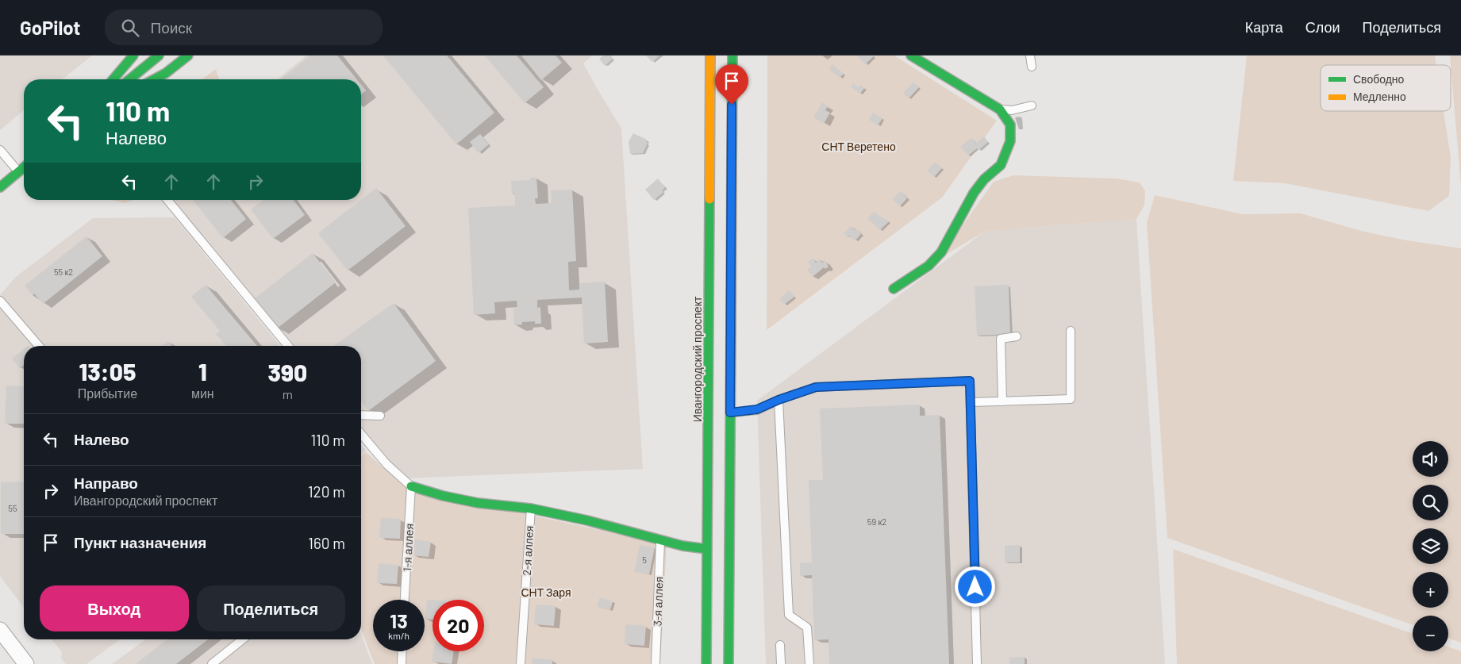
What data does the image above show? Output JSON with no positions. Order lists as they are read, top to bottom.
{
  "streets": {
    "main road": ["Ивангородский проспект"],
    "lane": ["1-я аллея", "2-я аллея", "3-я аллея"]
  },
  "parks": ["СНТ Веретено", "СНТ Заря"],
  "house_numbers": [
    "55 к2",
    "55",
    "59 к2",
    "5"
  ],
  "legend": ["Свободно", "Медленно"],
  "page": {
    "header": "GoPilot",
    "search": "Поиск",
    "nav": ["Карта", "Слои", "Поделиться"],
    "turn": ["110 m", "Налево"],
    "eta": [
      "13:05",
      "Прибытие",
      "1",
      "мин",
      "390",
      "m"
    ],
    "list": [
      {
        "name": "Налево",
        "value": "110 m"
      },
      {
        "name": "Направо",
        "note": "Ивангородский проспект",
        "value": "120 m"
      },
      {
        "name": "Пункт назначения",
        "value": "160 m"
      }
    ],
    "map_buttons": ["+", "−"],
    "buttons": ["Выход", "Поделиться"],
    "speed": "13 km/h",
    "limit": "20"
  }
}
